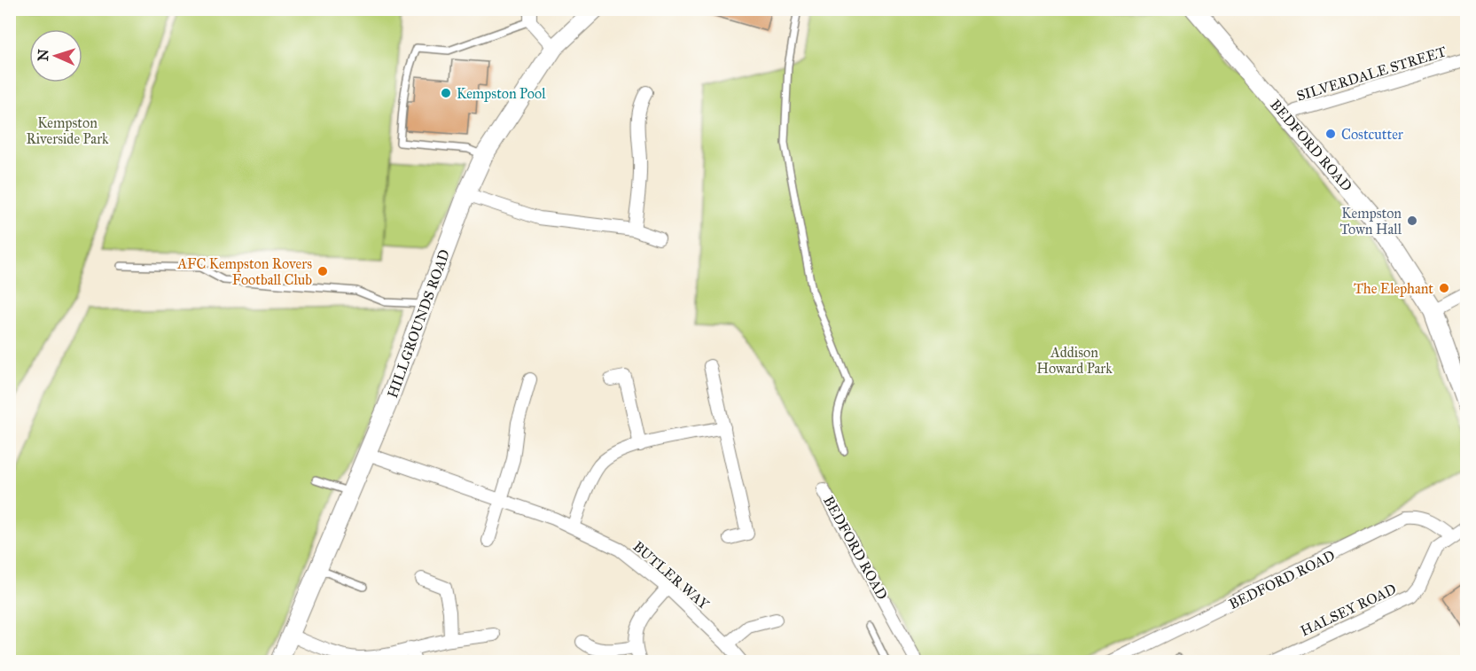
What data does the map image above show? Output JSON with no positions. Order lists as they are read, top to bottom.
{
  "streets": {
    "street": [
      "SILVERDALE STREET",
      "BEDFORD ROAD",
      "HILLGROUNDS ROAD",
      "BUTLER WAY",
      "HALSEY ROAD"
    ]
  },
  "crossings": [
    ["SILVERDALE STREET", "BEDFORD ROAD"],
    ["BEDFORD ROAD", "HALSEY ROAD"],
    ["HILLGROUNDS ROAD", "BUTLER WAY"]
  ],
  "parks": ["Kempston Riverside Park", "Addison Howard Park"],
  "places": [
    "Kempston Pool",
    "Costcutter",
    "Kempston Town Hall",
    "AFC Kempston Rovers Football Club",
    "The Elephant"
  ],
  "north": "left"
}
